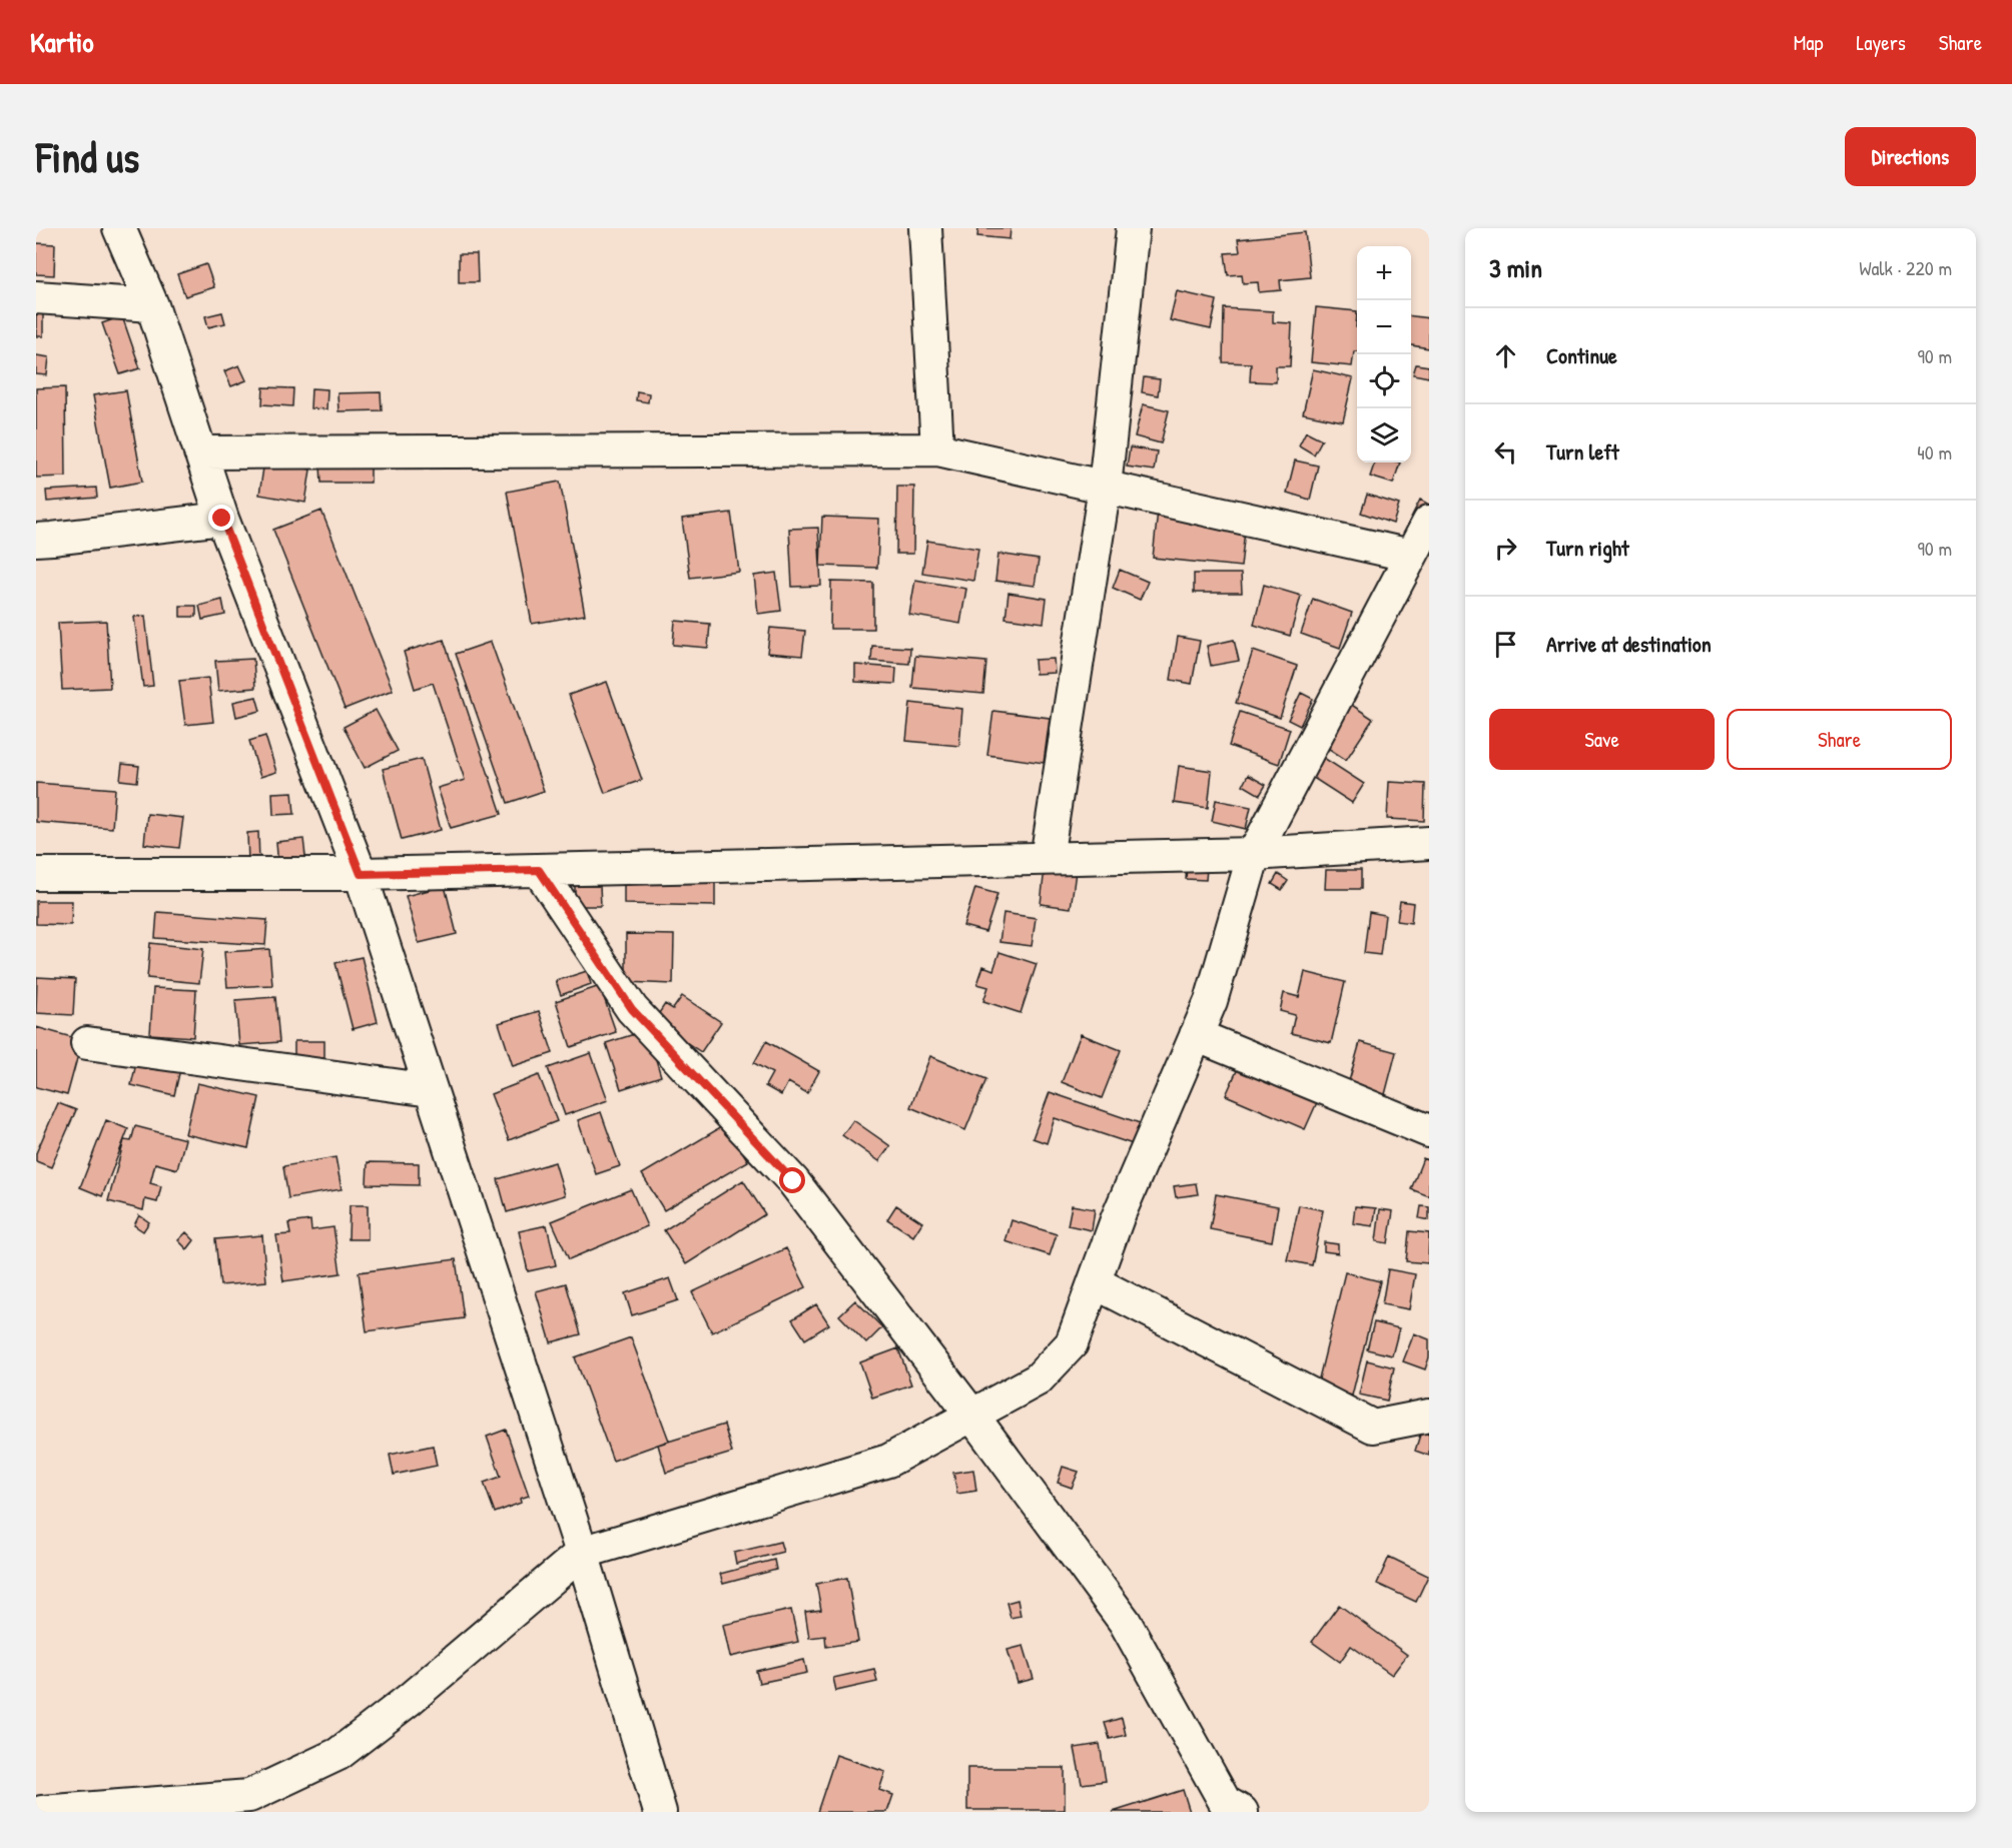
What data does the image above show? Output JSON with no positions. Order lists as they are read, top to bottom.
{
  "page": {
    "header": "Kartio",
    "nav": ["Map", "Layers", "Share"],
    "buttons": [
      "Directions",
      ["Save", "Share"]
    ],
    "title": "Find us",
    "heading": ["3 min", "Walk · 220 m"],
    "map_buttons": ["+", "−"],
    "list": [
      ["Continue", "90 m"],
      ["Turn left", "40 m"],
      ["Turn right", "90 m"],
      "Arrive at destination"
    ]
  }
}
